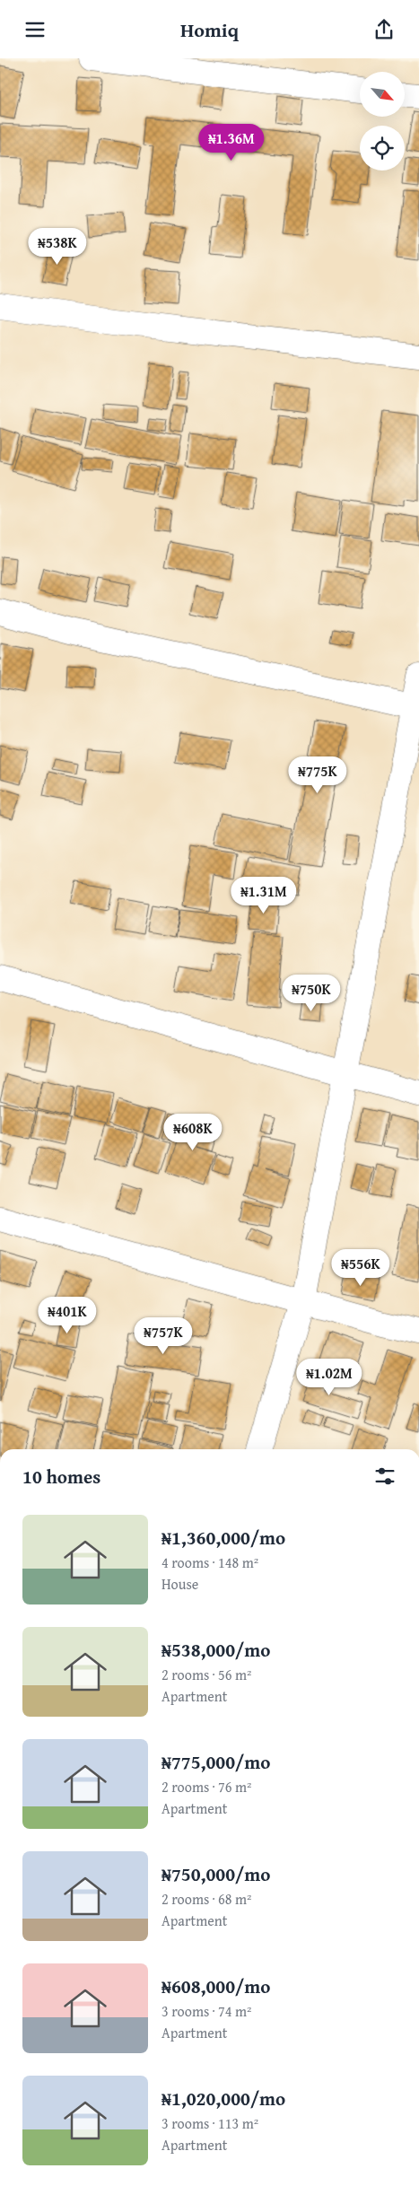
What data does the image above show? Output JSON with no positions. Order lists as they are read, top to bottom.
{
  "north": "bottom right",
  "page": {
    "header": "Homiq",
    "price": [
      "₦1.36M",
      "₦538K",
      "₦775K",
      "₦1.31M",
      "₦750K",
      "₦608K",
      "₦556K",
      "₦401K",
      "₦757K",
      "₦1.02M"
    ],
    "heading": "10 homes",
    "list": [
      {
        "name": "₦1,360,000/mo",
        "note": "4 rooms · 148 m² · House"
      },
      {
        "name": "₦538,000/mo",
        "note": "2 rooms · 56 m² · Apartment"
      },
      {
        "name": "₦775,000/mo",
        "note": "2 rooms · 76 m² · Apartment"
      },
      {
        "name": "₦750,000/mo",
        "note": "2 rooms · 68 m² · Apartment"
      },
      {
        "name": "₦608,000/mo",
        "note": "3 rooms · 74 m² · Apartment"
      },
      {
        "name": "₦1,020,000/mo",
        "note": "3 rooms · 113 m² · Apartment"
      }
    ]
  }
}
